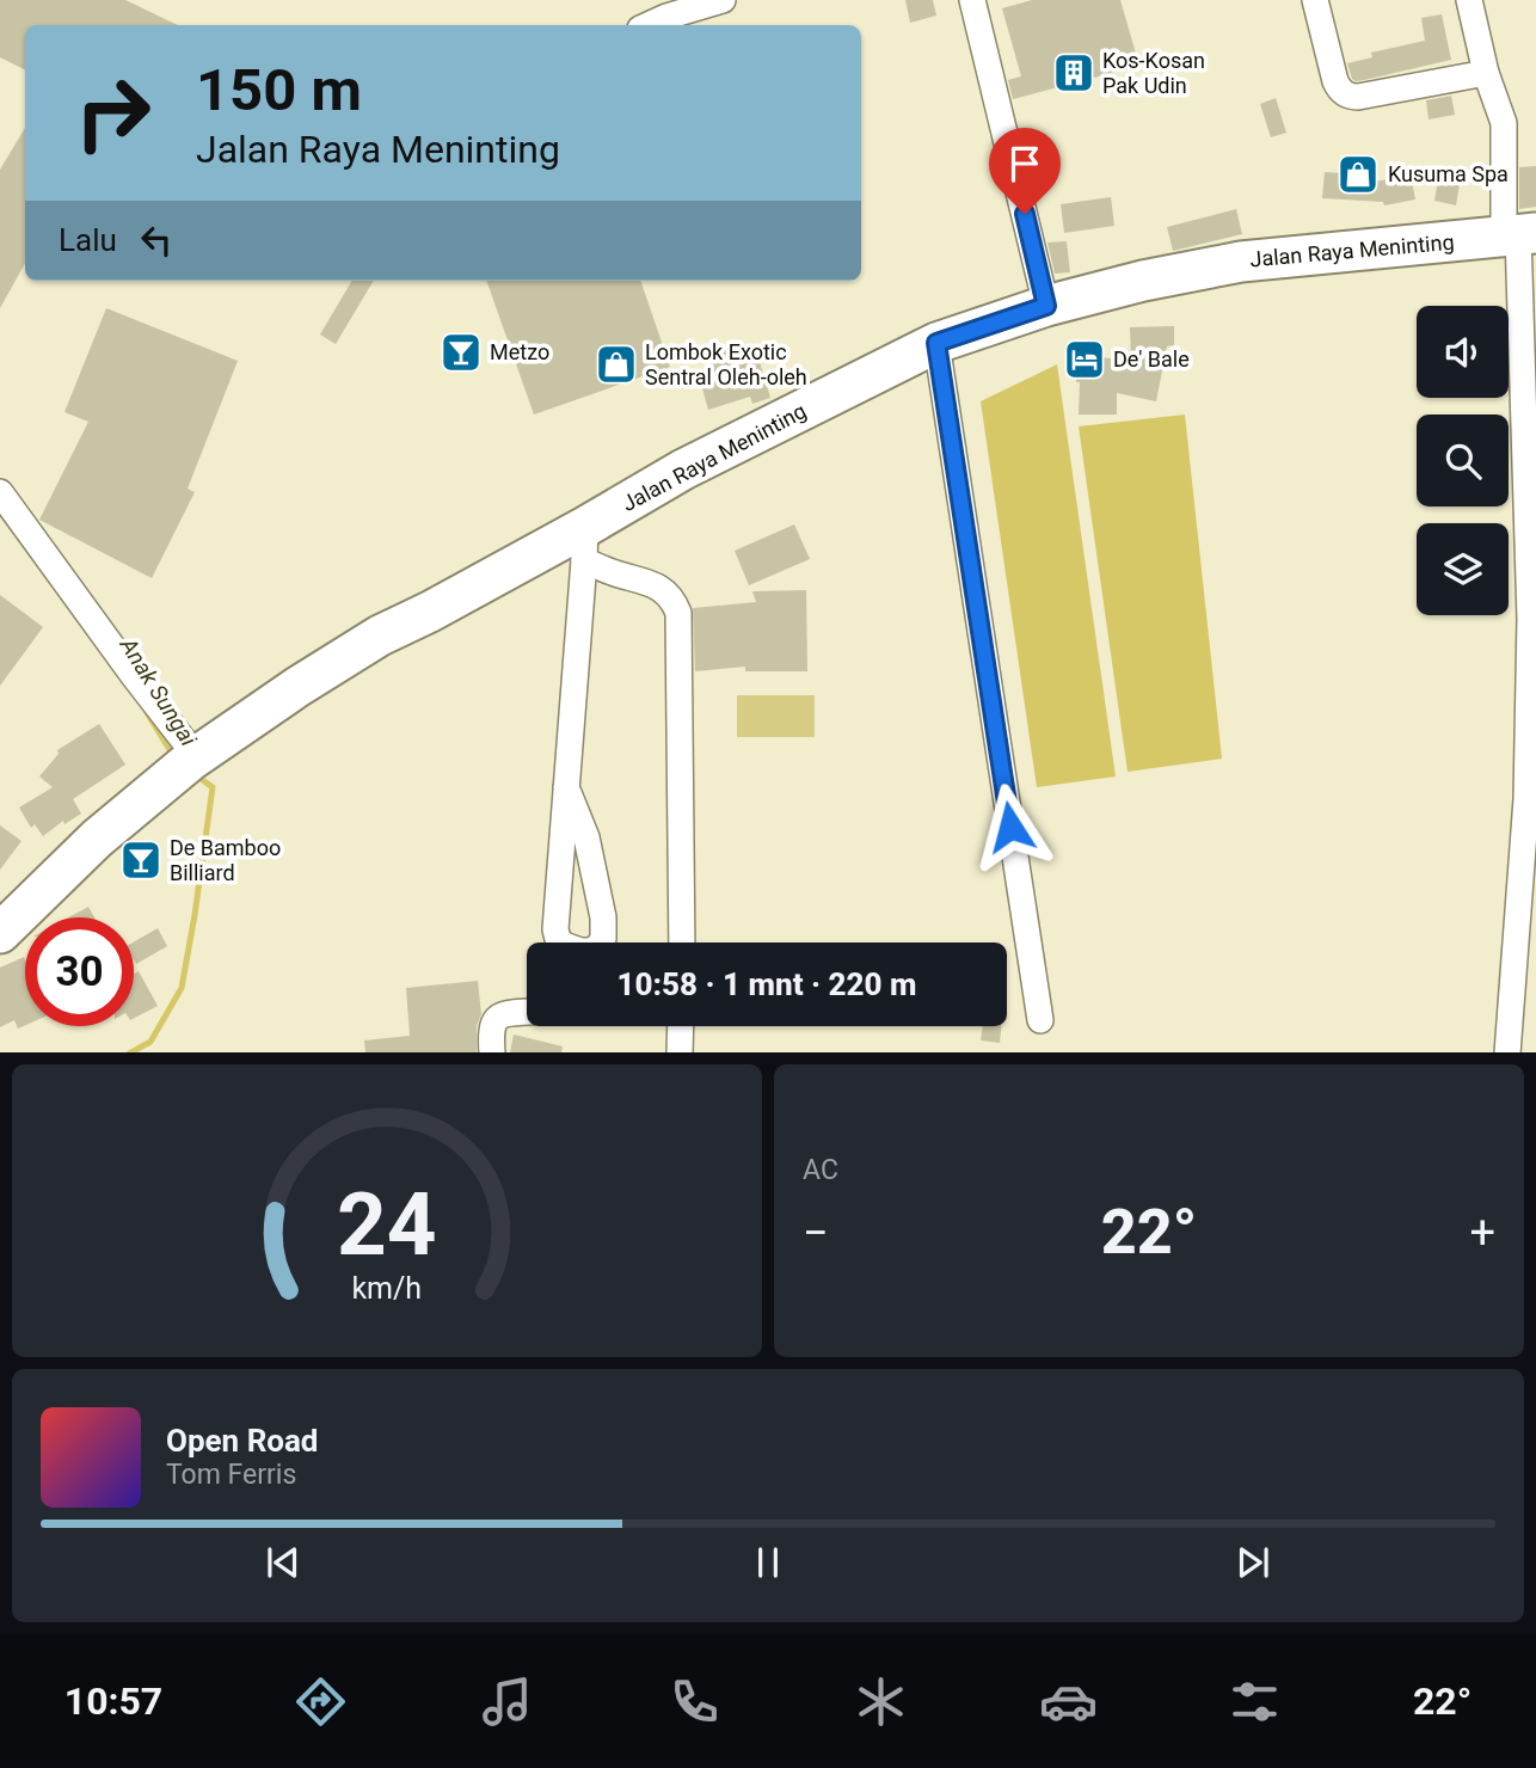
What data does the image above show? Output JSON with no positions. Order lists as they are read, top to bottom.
{
  "streets": {
    "highway": ["Jalan Raya Meninting"]
  },
  "water": ["Anak Sungai"],
  "places": {
    "building": ["Kos-Kosan Pak Udin"],
    "shop": ["Kusuma Spa", "Lombok Exotic Sentral Oleh-oleh"],
    "bar": ["Metzo", "De Bamboo Billiard"],
    "hotel": ["De' Bale"]
  },
  "page": {
    "turn": ["150 m", "Jalan Raya Meninting"],
    "then": "Lalu",
    "limit": "30",
    "trip": "10:58 · 1 mnt · 220 m",
    "tile": "AC",
    "heat": ["−", "22°", "+"],
    "song": ["Open Road", "Tom Ferris"],
    "tabs": ["10:57", "22°"],
    "gauge": ["24", "km/h"]
  }
}
